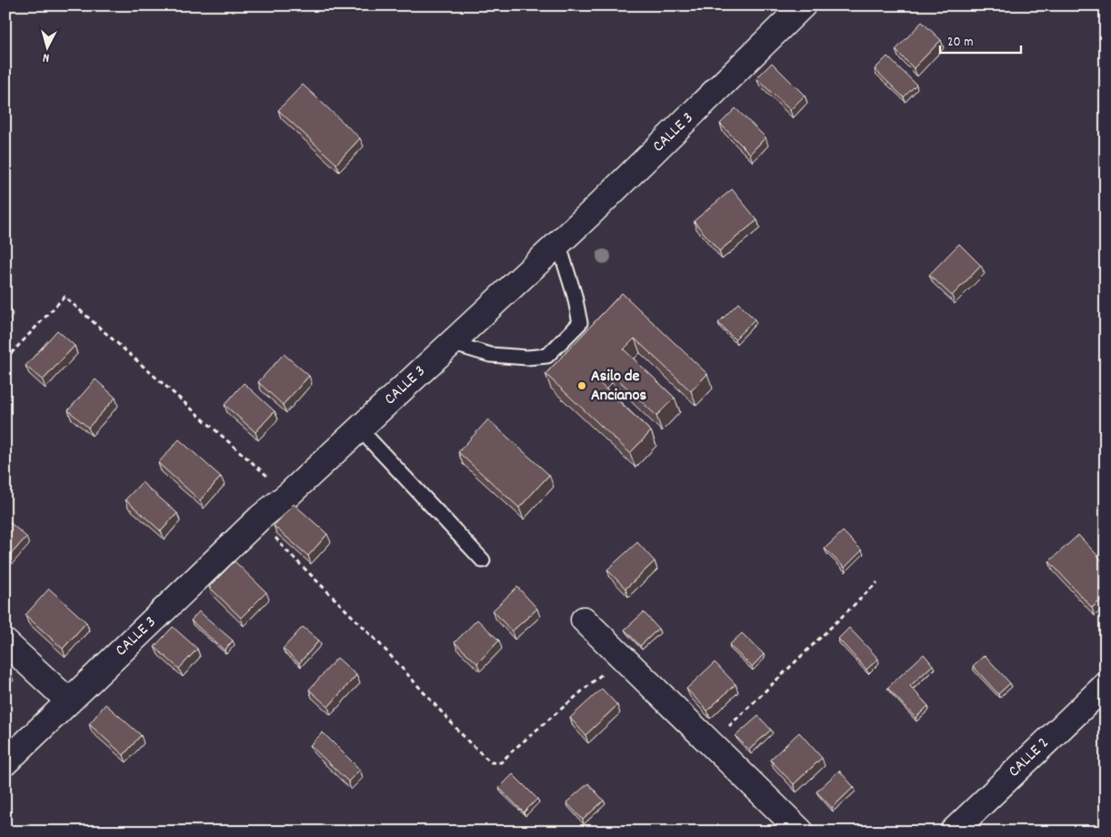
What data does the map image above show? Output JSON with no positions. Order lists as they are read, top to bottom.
{
  "streets": {
    "street": ["CALLE 3", "CALLE 2"]
  },
  "places": ["Asilo de Ancianos"],
  "scale_bar": "20 m",
  "north": "bottom"
}
